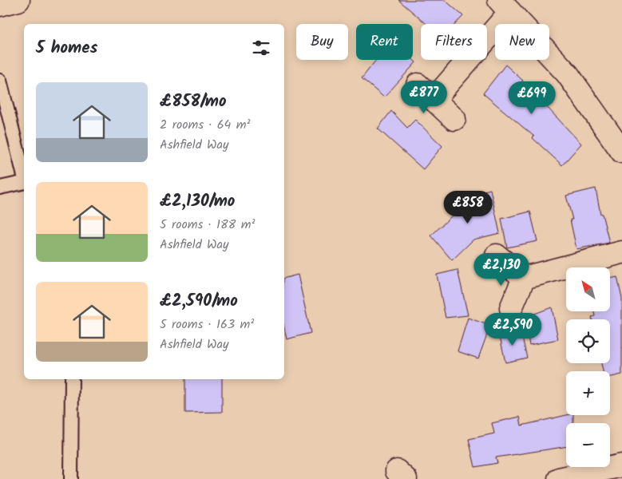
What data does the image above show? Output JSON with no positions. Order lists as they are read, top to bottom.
{
  "north": "top left",
  "page": {
    "chip": [
      "Buy",
      "Rent",
      "Filters",
      "New"
    ],
    "heading": "5 homes",
    "list": [
      {
        "name": "£858/mo",
        "note": "2 rooms · 64 m² · Ashfield Way"
      },
      {
        "name": "£2,130/mo",
        "note": "5 rooms · 188 m² · Ashfield Way"
      },
      {
        "name": "£2,590/mo",
        "note": "5 rooms · 163 m² · Ashfield Way"
      }
    ],
    "price": [
      "£877",
      "£699",
      "£858",
      "£2,130",
      "£2,590"
    ],
    "map_buttons": ["+", "−"]
  }
}
